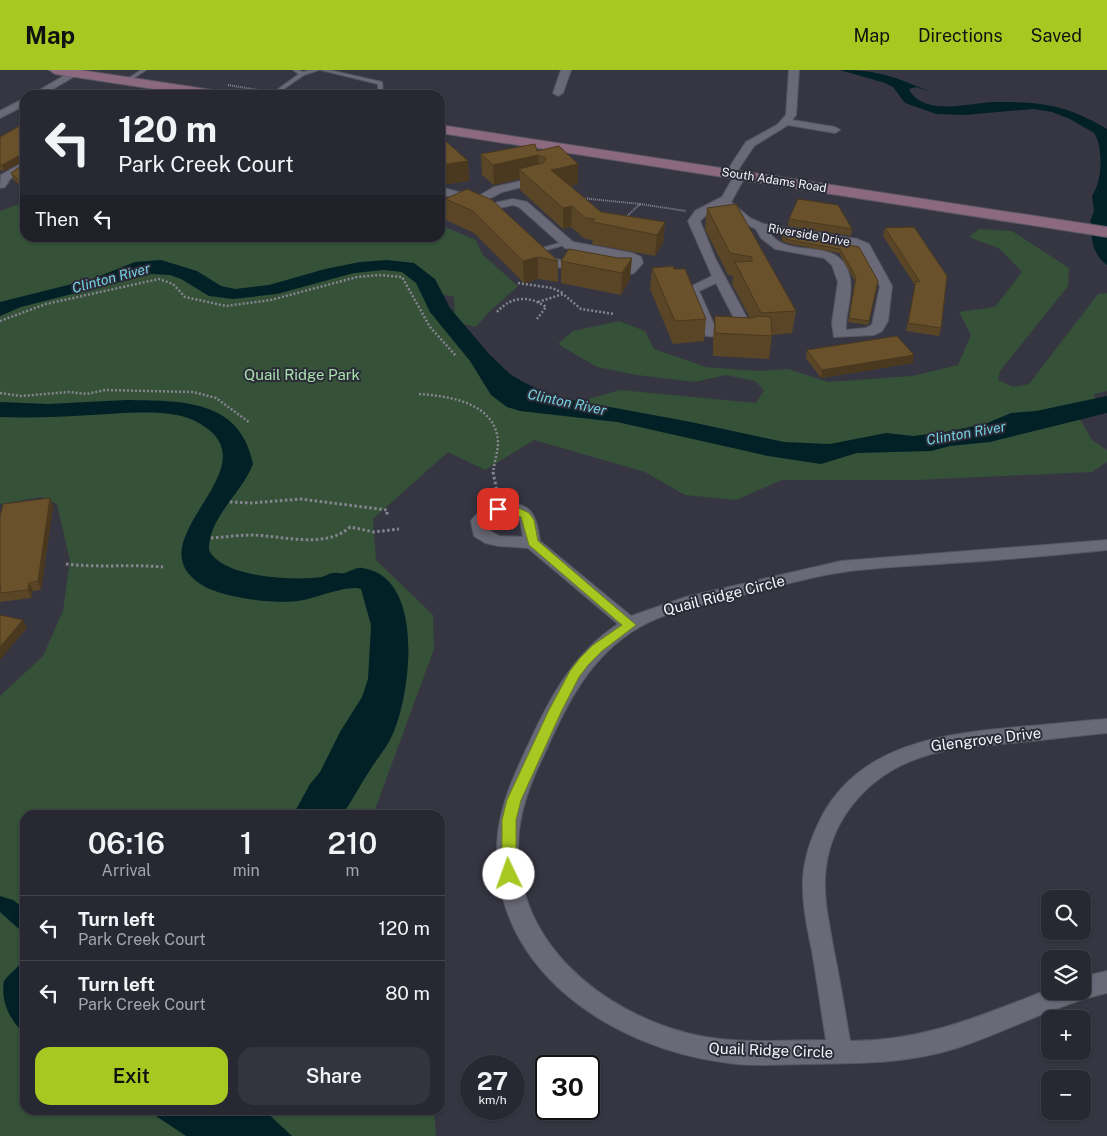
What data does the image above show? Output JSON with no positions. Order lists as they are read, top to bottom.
{
  "streets": {
    "main road": ["South Adams Road"],
    "street": ["Riverside Drive", "Quail Ridge Circle", "Glengrove Drive"]
  },
  "crossings": [
    ["Quail Ridge Circle", "Glengrove Drive"]
  ],
  "water": ["Clinton River"],
  "parks": ["Quail Ridge Park"],
  "page": {
    "header": "Map",
    "nav": ["Map", "Directions", "Saved"],
    "turn": ["120 m", "Park Creek Court"],
    "then": "Then",
    "eta": [
      "06:16",
      "Arrival",
      "1",
      "min",
      "210",
      "m"
    ],
    "map_buttons": ["+", "−"],
    "list": [
      {
        "name": "Turn left",
        "note": "Park Creek Court",
        "value": "120 m"
      },
      {
        "name": "Turn left",
        "note": "Park Creek Court",
        "value": "80 m"
      }
    ],
    "buttons": ["Exit", "Share"],
    "speed": "27 km/h",
    "limit": "30"
  }
}
